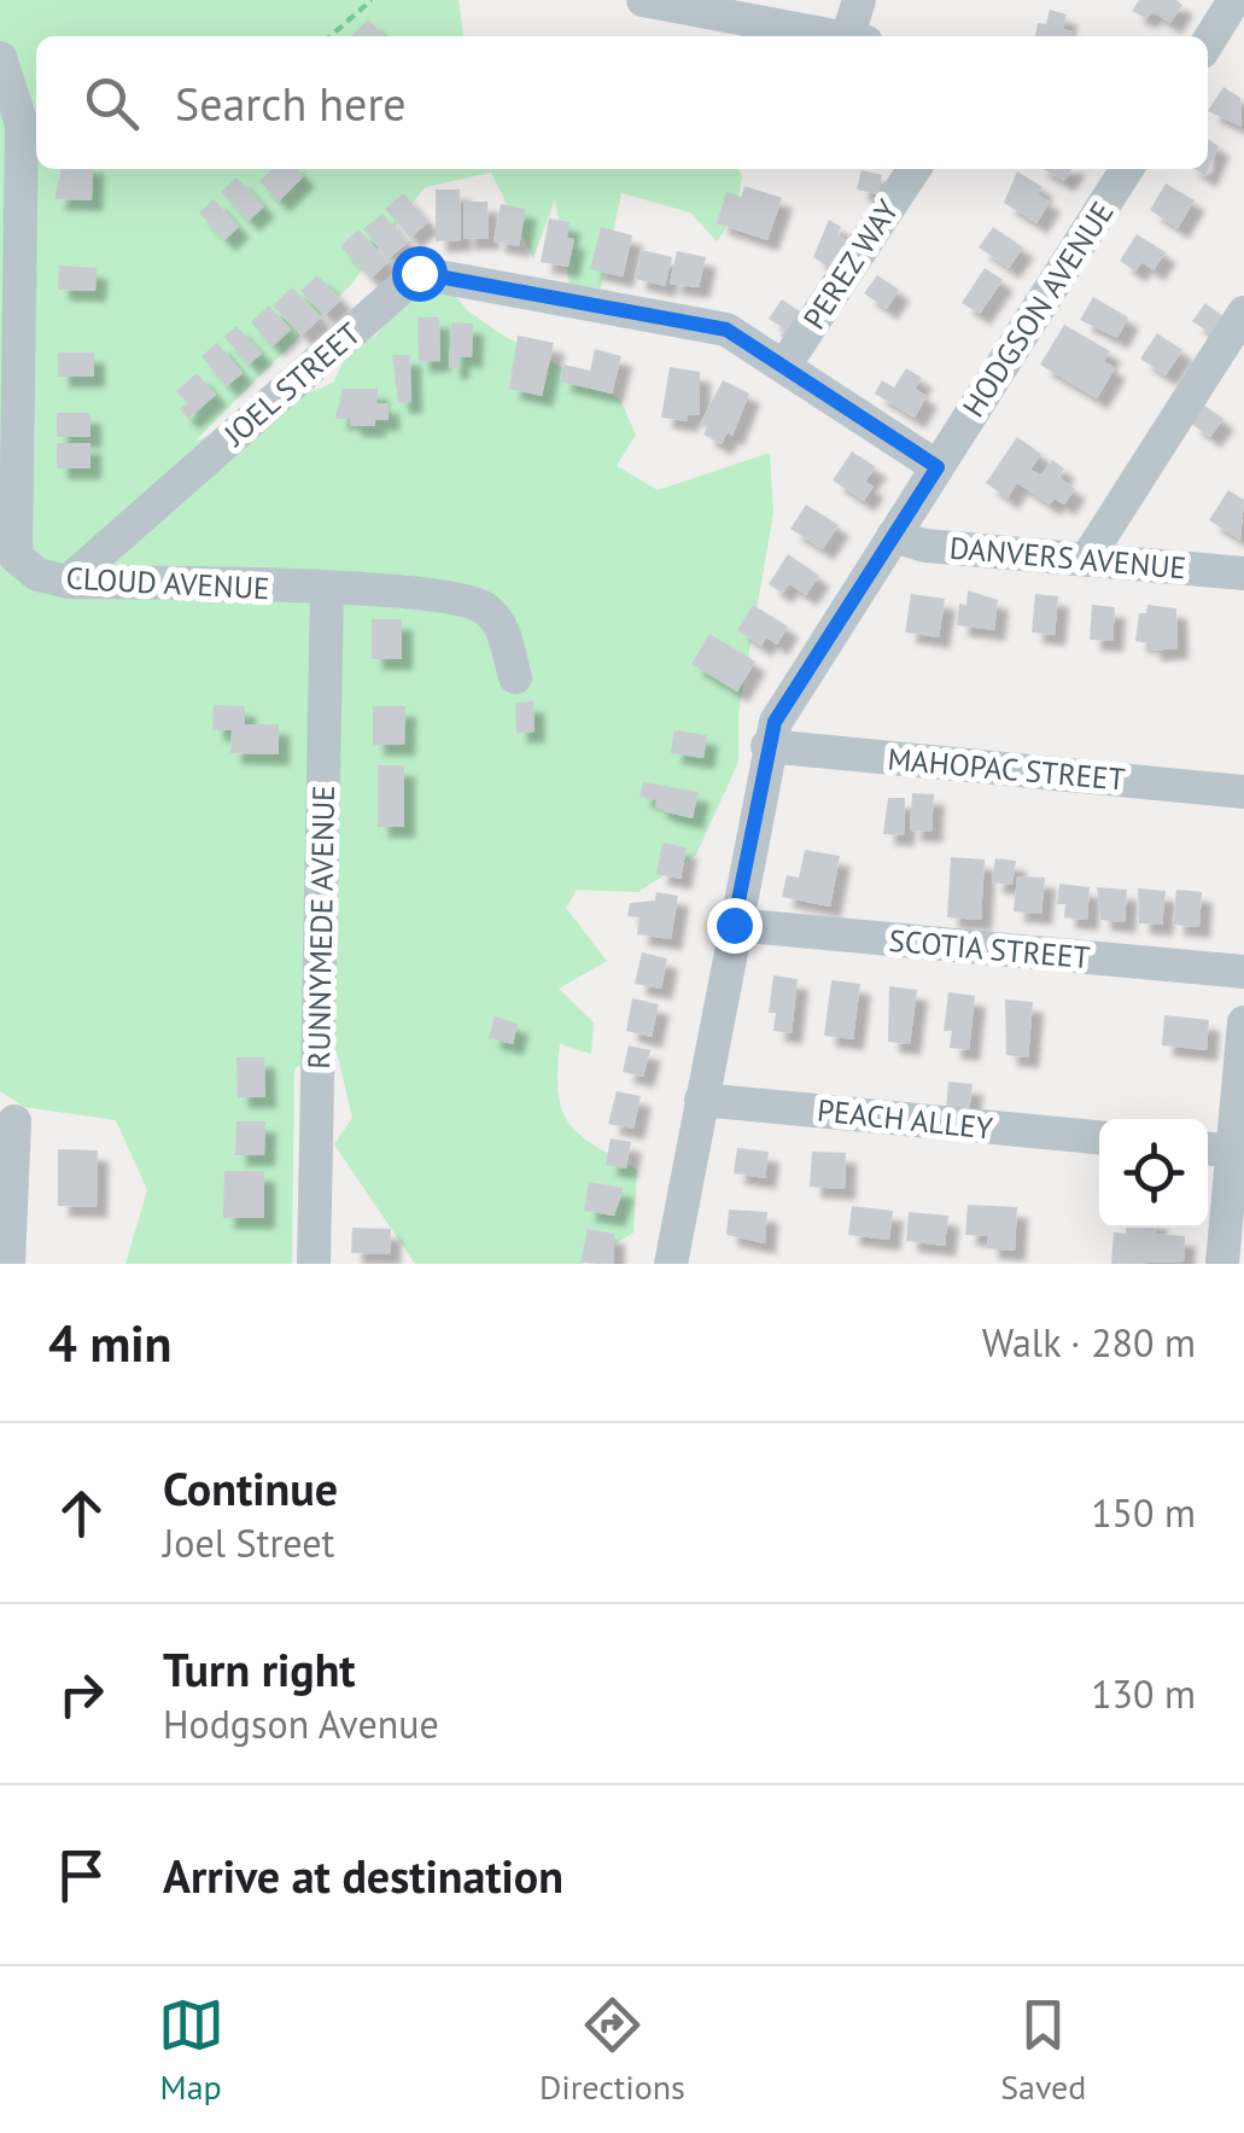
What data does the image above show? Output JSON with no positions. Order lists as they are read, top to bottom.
{
  "streets": {
    "street": [
      "PEREZ WAY",
      "HODGSON AVENUE",
      "JOEL STREET",
      "DANVERS AVENUE",
      "CLOUD AVENUE",
      "MAHOPAC STREET",
      "RUNNYMEDE AVENUE",
      "SCOTIA STREET",
      "PEACH ALLEY"
    ]
  },
  "crossings": [
    ["PEREZ WAY", "JOEL STREET"],
    ["HODGSON AVENUE", "JOEL STREET"],
    ["HODGSON AVENUE", "DANVERS AVENUE"],
    ["HODGSON AVENUE", "MAHOPAC STREET"],
    ["HODGSON AVENUE", "SCOTIA STREET"],
    ["HODGSON AVENUE", "PEACH ALLEY"],
    ["JOEL STREET", "CLOUD AVENUE"],
    ["CLOUD AVENUE", "RUNNYMEDE AVENUE"]
  ],
  "page": {
    "search": "Search here",
    "heading": ["4 min", "Walk · 280 m"],
    "list": [
      ["Continue", "Joel Street", "150 m"],
      ["Turn right", "Hodgson Avenue", "130 m"],
      "Arrive at destination"
    ],
    "nav": ["Map", "Directions", "Saved"]
  }
}
